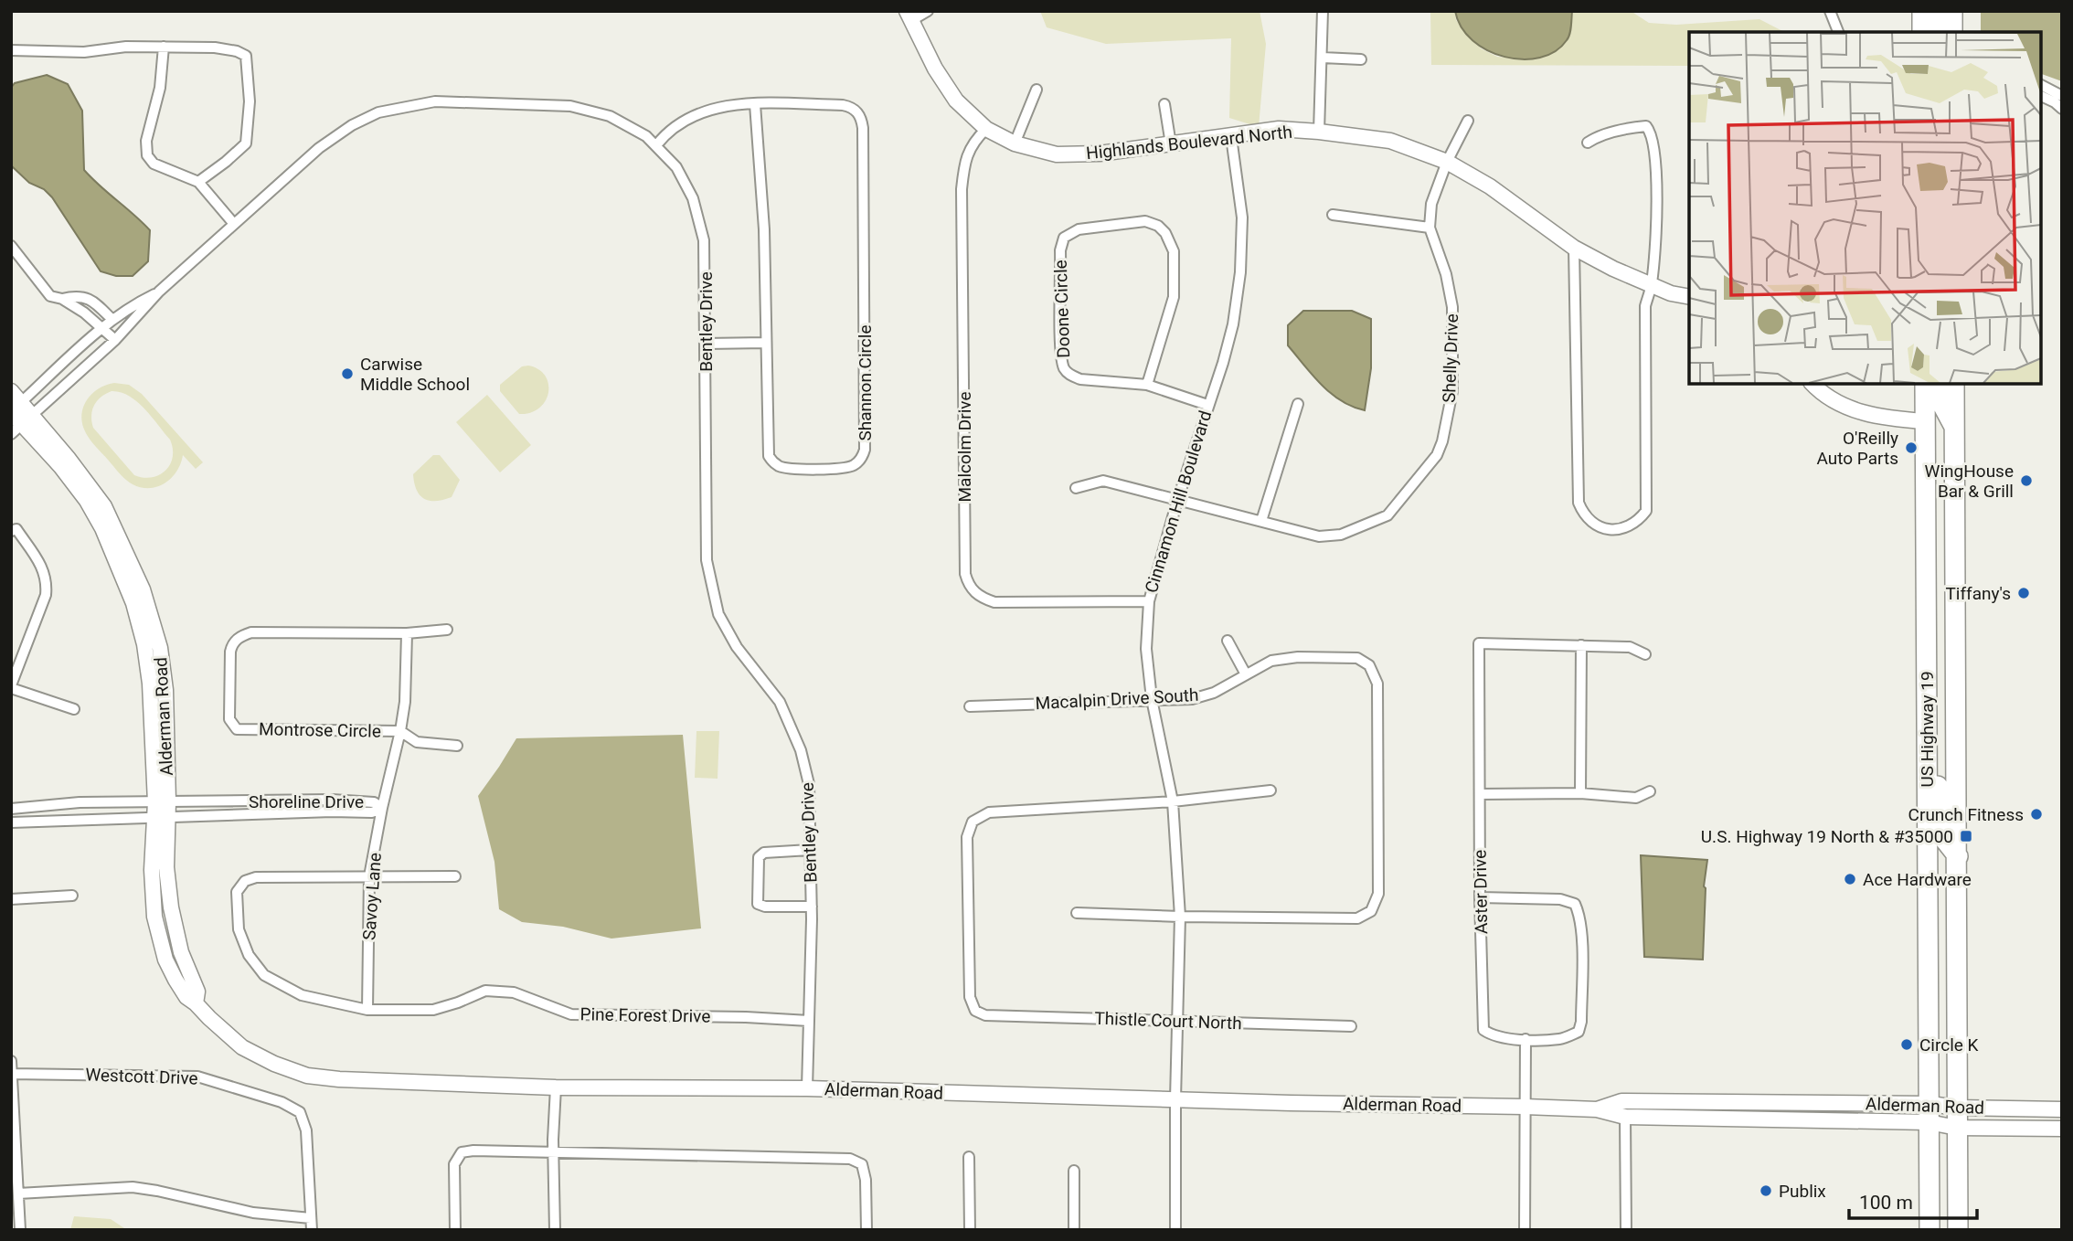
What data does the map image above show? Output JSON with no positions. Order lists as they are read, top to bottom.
{
  "streets": {
    "highway": ["US Highway 19"],
    "street": [
      "Highlands Boulevard North",
      "Doone Circle",
      "Bentley Drive",
      "Shelly Drive",
      "Shannon Circle",
      "Malcolm Drive",
      "Cinnamon Hill Boulevard",
      "Macalpin Drive South",
      "Alderman Road",
      "Montrose Circle",
      "Shoreline Drive",
      "Aster Drive",
      "Savoy Lane",
      "Pine Forest Drive",
      "Thistle Court North",
      "Westcott Drive"
    ]
  },
  "crossings": [
    ["Highlands Boulevard North", "Shelly Drive"],
    ["Highlands Boulevard North", "Malcolm Drive"],
    ["Highlands Boulevard North", "Cinnamon Hill Boulevard"],
    ["Doone Circle", "Cinnamon Hill Boulevard"],
    ["Bentley Drive", "Shannon Circle"],
    ["Bentley Drive", "Alderman Road"],
    ["Bentley Drive", "Pine Forest Drive"],
    ["Shelly Drive", "Cinnamon Hill Boulevard"],
    ["Malcolm Drive", "Cinnamon Hill Boulevard"],
    ["Cinnamon Hill Boulevard", "Macalpin Drive South"],
    ["Cinnamon Hill Boulevard", "Alderman Road"],
    ["Cinnamon Hill Boulevard", "Thistle Court North"],
    ["Alderman Road", "US Highway 19"],
    ["Alderman Road", "Shoreline Drive"],
    ["Montrose Circle", "Savoy Lane"],
    ["Shoreline Drive", "Savoy Lane"],
    ["Savoy Lane", "Pine Forest Drive"]
  ],
  "places": {
    "other": [
      "Carwise Middle School",
      "O'Reilly Auto Parts",
      "WingHouse Bar & Grill",
      "Tiffany's",
      "Crunch Fitness",
      "Ace Hardware",
      "Circle K",
      "Publix"
    ],
    "transit": ["U.S. Highway 19 North & #35000"]
  },
  "scale_bar": "100 m"
}
